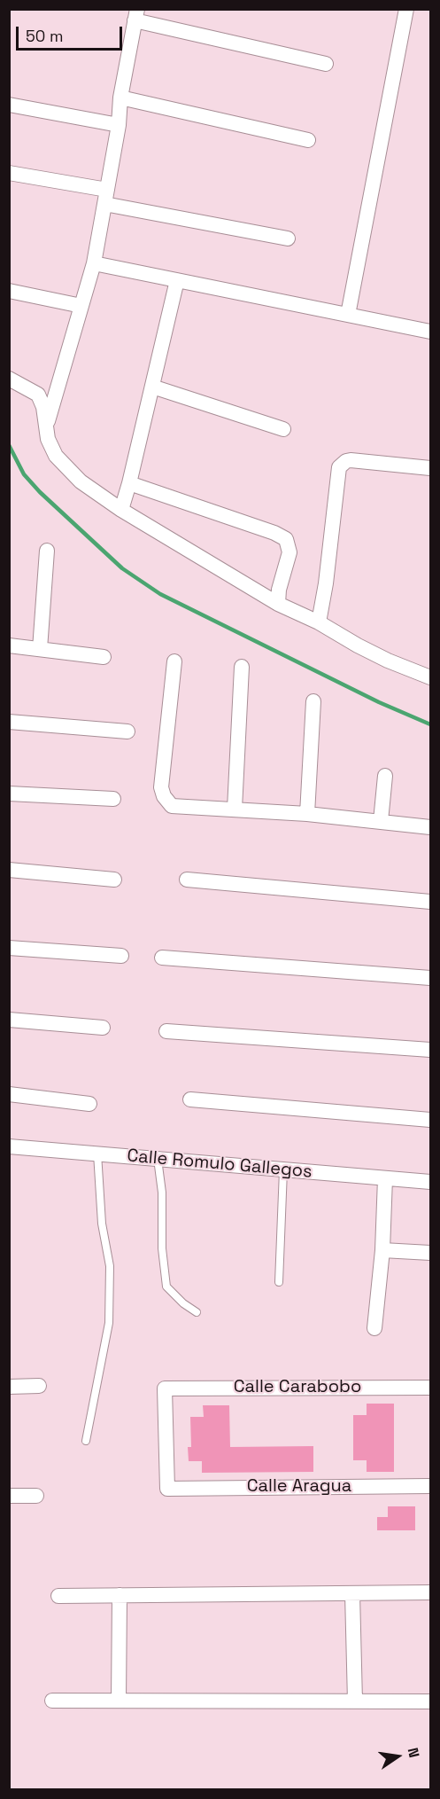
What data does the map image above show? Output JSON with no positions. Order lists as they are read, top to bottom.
{
  "streets": {
    "street": ["Calle Romulo Gallegos", "Calle Carabobo", "Calle Aragua"]
  },
  "crossings": [
    ["Calle Carabobo", "Calle Aragua"]
  ],
  "scale_bar": "50 m",
  "north": "right"
}
